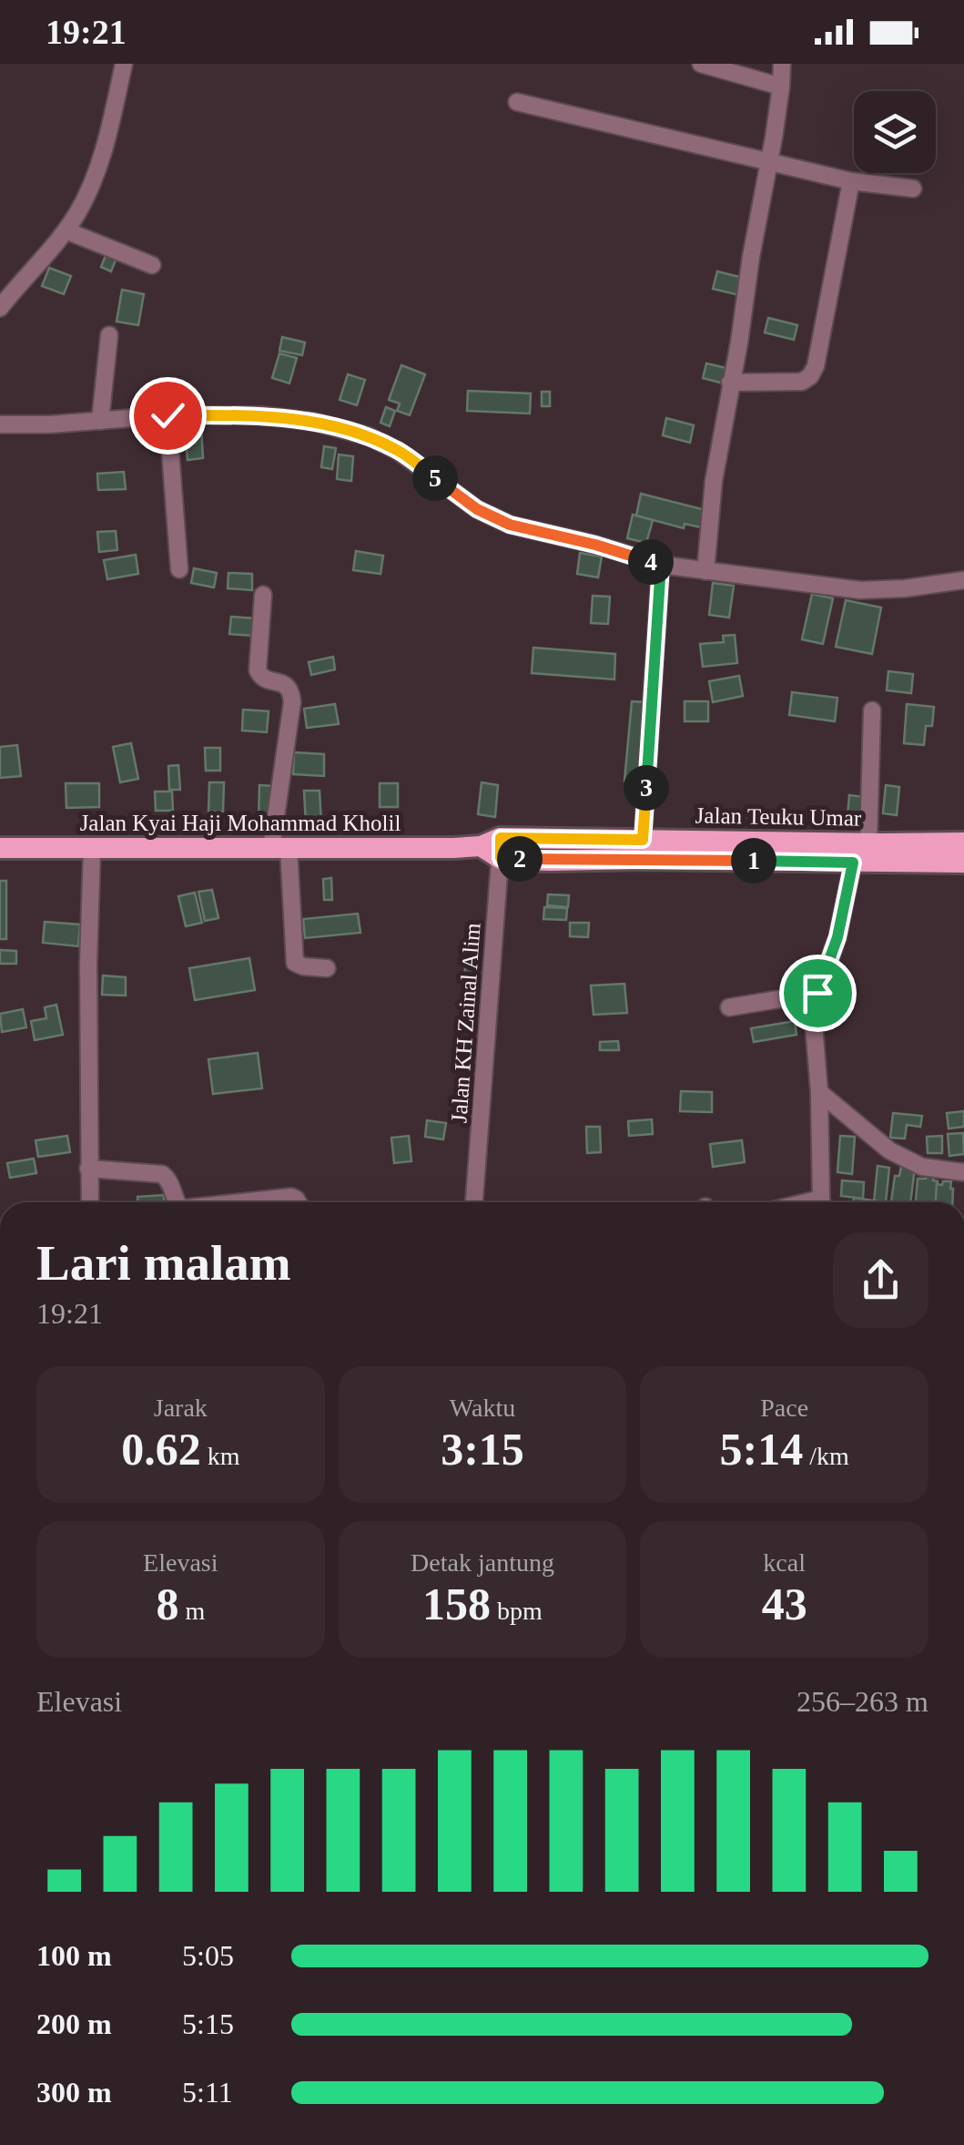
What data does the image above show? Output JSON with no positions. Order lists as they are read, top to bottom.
{
  "streets": {
    "main road": ["Jalan Teuku Umar", "Jalan Kyai Haji Mohammad Kholil"],
    "street": ["Jalan KH Zainal Alim"]
  },
  "crossings": [
    ["Jalan Teuku Umar", "Jalan Kyai Haji Mohammad Kholil"],
    ["Jalan Teuku Umar", "Jalan KH Zainal Alim"],
    ["Jalan Kyai Haji Mohammad Kholil", "Jalan KH Zainal Alim"]
  ],
  "page": {
    "status": "19:21",
    "pins": [
      "5",
      "4",
      "3",
      "2",
      "1"
    ],
    "heading": ["Lari malam", "19:21"],
    "stats": [
      ["Jarak", "0.62 km"],
      ["Waktu", "3:15"],
      ["Pace", "5:14 /km"],
      ["Elevasi", "8 m"],
      ["Detak jantung", "158 bpm"],
      ["kcal", "43"]
    ],
    "chart": ["Elevasi", "256–263 m"],
    "list": [
      {
        "name": "100 m",
        "note": "5:05"
      },
      {
        "name": "200 m",
        "note": "5:15"
      },
      {
        "name": "300 m",
        "note": "5:11"
      }
    ]
  }
}
